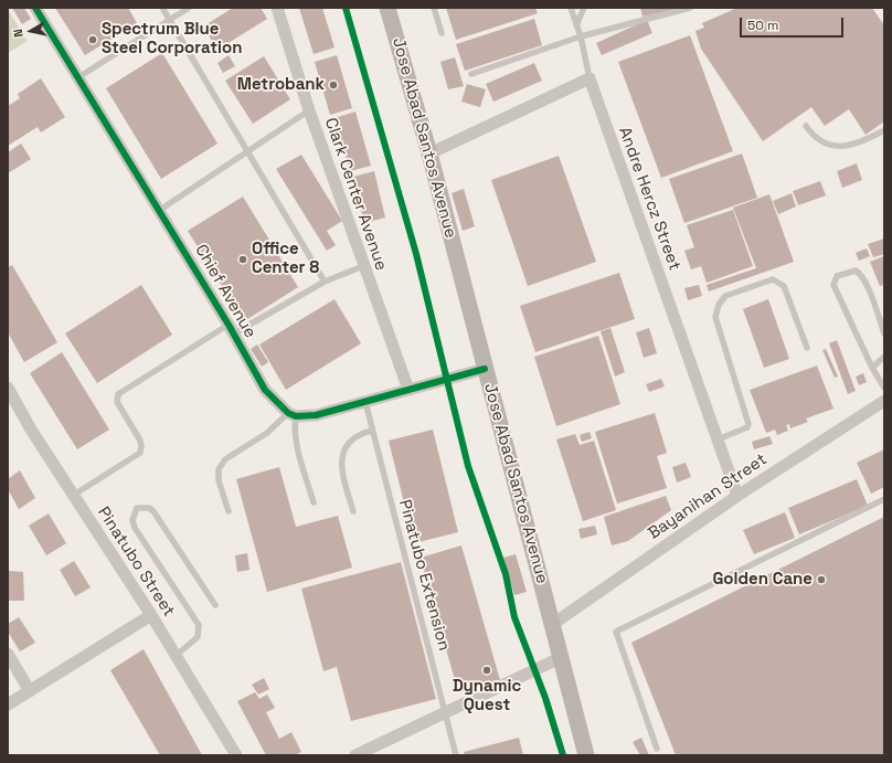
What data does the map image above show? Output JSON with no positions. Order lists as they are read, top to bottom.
{
  "streets": {
    "main road": ["Jose Abad Santos Avenue"],
    "street": [
      "Clark Center Avenue",
      "Andre Hercz Street",
      "Chief Avenue",
      "Bayanihan Street",
      "Pinatubo Street"
    ],
    "lane": ["Pinatubo Extension"]
  },
  "crossings": [
    ["Jose Abad Santos Avenue", "Bayanihan Street"],
    ["Andre Hercz Street", "Bayanihan Street"]
  ],
  "places": [
    "Spectrum Blue Steel Corporation",
    "Metrobank",
    "Office Center 8",
    "Golden Cane",
    "Dynamic Quest"
  ],
  "scale_bar": "50 m",
  "north": "left"
}
